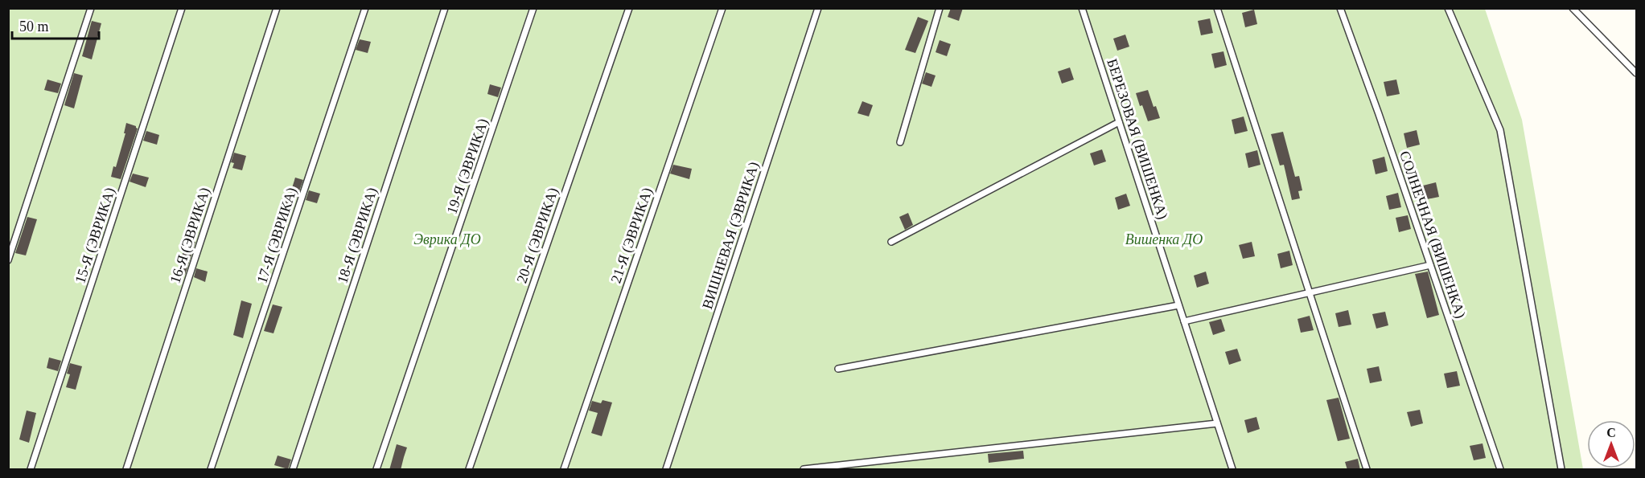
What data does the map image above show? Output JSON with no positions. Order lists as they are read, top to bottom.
{
  "streets": {
    "lane": [
      "БЕРЕЗОВАЯ (ВИШЕНКА)",
      "19-Я (ЭВРИКА)",
      "СОЛНЕЧНАЯ (ВИШЕНКА)",
      "15-Я (ЭВРИКА)",
      "16-Я (ЭВРИКА)",
      "17-Я (ЭВРИКА)",
      "18-Я (ЭВРИКА)",
      "20-Я (ЭВРИКА)",
      "21-Я (ЭВРИКА)",
      "ВИШНЕВАЯ (ЭВРИКА)"
    ]
  },
  "parks": ["Эврика ДО", "Вишенка ДО"],
  "scale_bar": "50 m",
  "north": "top"
}
